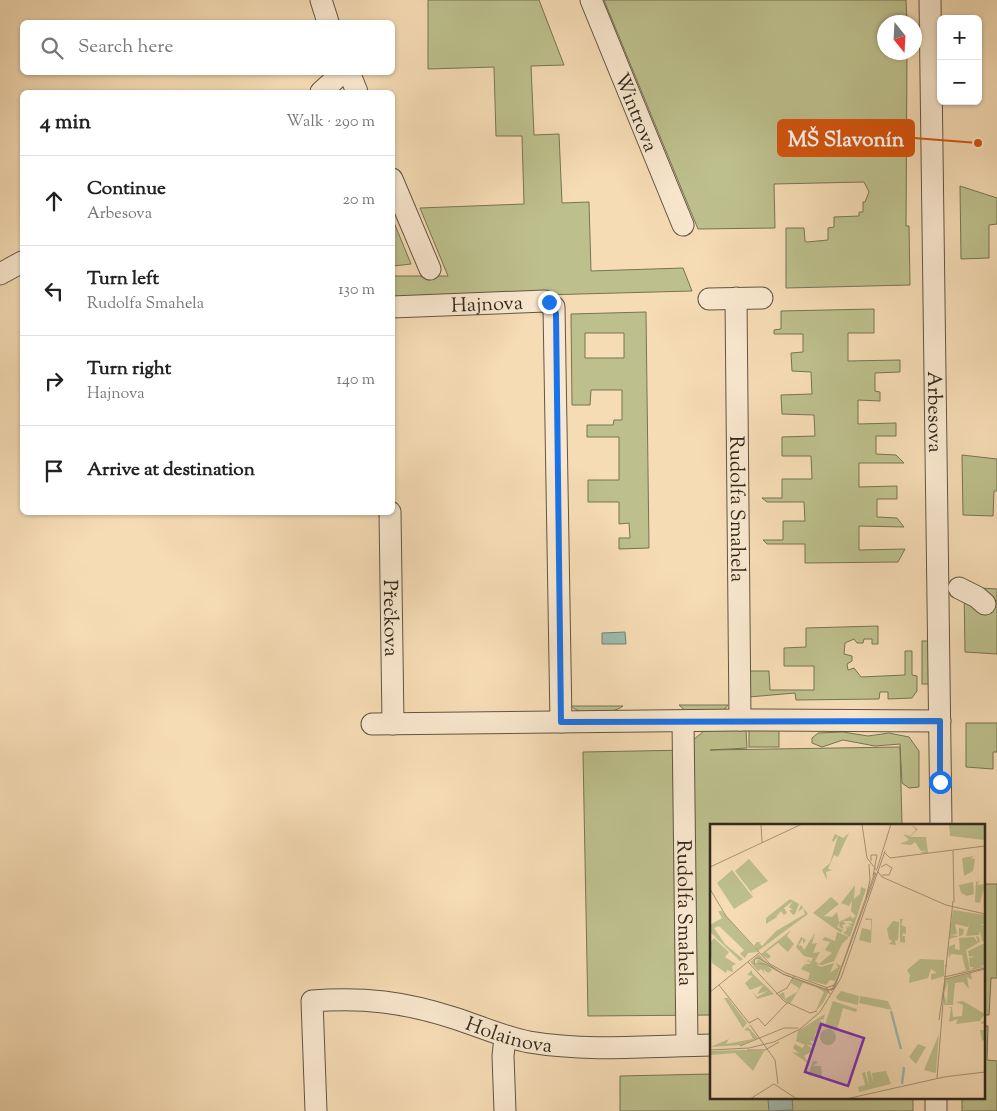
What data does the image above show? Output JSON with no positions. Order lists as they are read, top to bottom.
{
  "streets": {
    "street": [
      "Wintrova",
      "Hajnova",
      "Arbesova",
      "Rudolfa Smahela",
      "Přečkova",
      "Holainova"
    ]
  },
  "crossings": [
    ["Rudolfa Smahela", "Holainova"]
  ],
  "places": ["MŠ Slavonín"],
  "north": "bottom",
  "page": {
    "map_buttons": ["+", "−"],
    "search": "Search here",
    "heading": ["4 min", "Walk · 290 m"],
    "list": [
      ["Continue", "Arbesova", "20 m"],
      ["Turn left", "Rudolfa Smahela", "130 m"],
      ["Turn right", "Hajnova", "140 m"],
      "Arrive at destination"
    ]
  }
}
